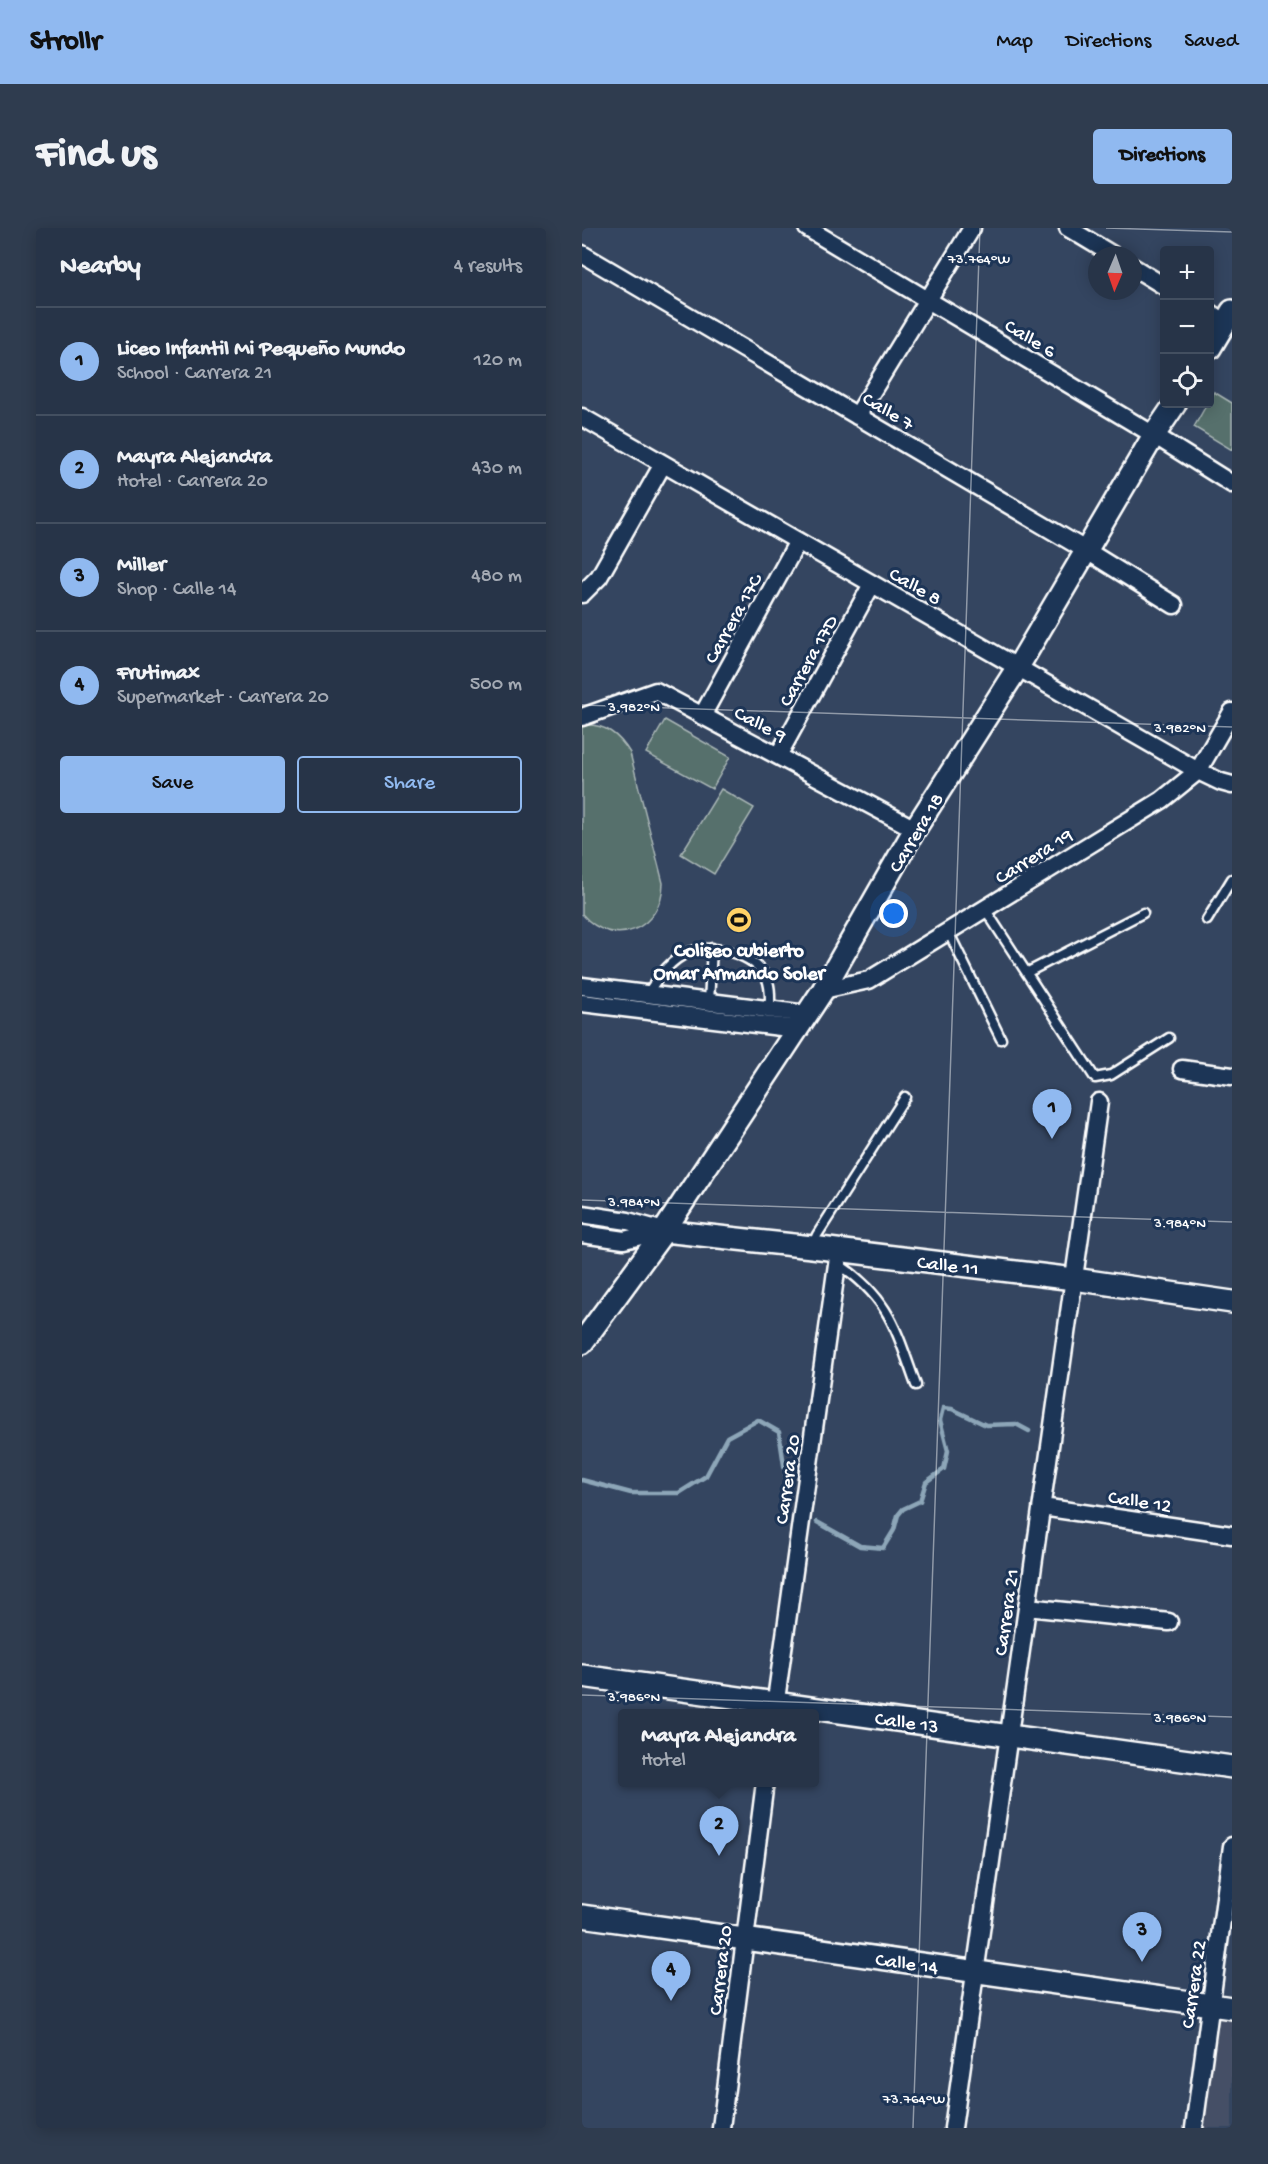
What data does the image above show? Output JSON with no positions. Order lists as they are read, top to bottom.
{
  "streets": {
    "street": [
      "Calle 6",
      "Calle 7",
      "Calle 8",
      "Carrera 17C",
      "Carrera 17D",
      "Calle 9",
      "Carrera 18",
      "Carrera 19",
      "Calle 11",
      "Carrera 20",
      "Calle 12",
      "Carrera 21",
      "Calle 13",
      "Calle 14",
      "Carrera 22"
    ]
  },
  "crossings": [
    ["Calle 6", "Carrera 18"],
    ["Calle 7", "Carrera 18"],
    ["Calle 8", "Carrera 17C"],
    ["Calle 8", "Carrera 17D"],
    ["Calle 8", "Carrera 18"],
    ["Calle 8", "Carrera 19"],
    ["Carrera 17C", "Calle 9"],
    ["Carrera 17D", "Calle 9"],
    ["Calle 9", "Carrera 18"],
    ["Carrera 18", "Carrera 19"],
    ["Carrera 18", "Calle 11"],
    ["Calle 11", "Carrera 20"],
    ["Calle 11", "Carrera 21"],
    ["Carrera 20", "Calle 13"],
    ["Carrera 20", "Calle 14"],
    ["Calle 12", "Carrera 21"],
    ["Carrera 21", "Calle 13"],
    ["Carrera 21", "Calle 14"],
    ["Calle 14", "Carrera 22"]
  ],
  "places": {
    "sports": ["Coliseo cubierto Omar Armando Soler"]
  },
  "north": "bottom",
  "page": {
    "header": "Strollr",
    "nav": ["Map", "Directions", "Saved"],
    "buttons": [
      "Directions",
      ["Save", "Share"]
    ],
    "title": "Find us",
    "heading": ["Nearby", "4 results"],
    "map_buttons": ["+", "−"],
    "list": [
      {
        "mark": "1",
        "name": "Liceo Infantil Mi Pequeño Mundo",
        "note": "School · Carrera 21",
        "value": "120 m"
      },
      {
        "mark": "2",
        "name": "Mayra Alejandra",
        "note": "Hotel · Carrera 20",
        "value": "430 m"
      },
      {
        "mark": "3",
        "name": "Miller",
        "note": "Shop · Calle 14",
        "value": "480 m"
      },
      {
        "mark": "4",
        "name": "Frutimax",
        "note": "Supermarket · Carrera 20",
        "value": "500 m"
      }
    ],
    "pins": [
      "1",
      "2",
      "3",
      "4"
    ],
    "popup": ["Mayra Alejandra", "Hotel"]
  },
  "coordinates": [
    "73.764°W",
    "3.982°N",
    "3.984°N",
    "3.986°N"
  ]
}
